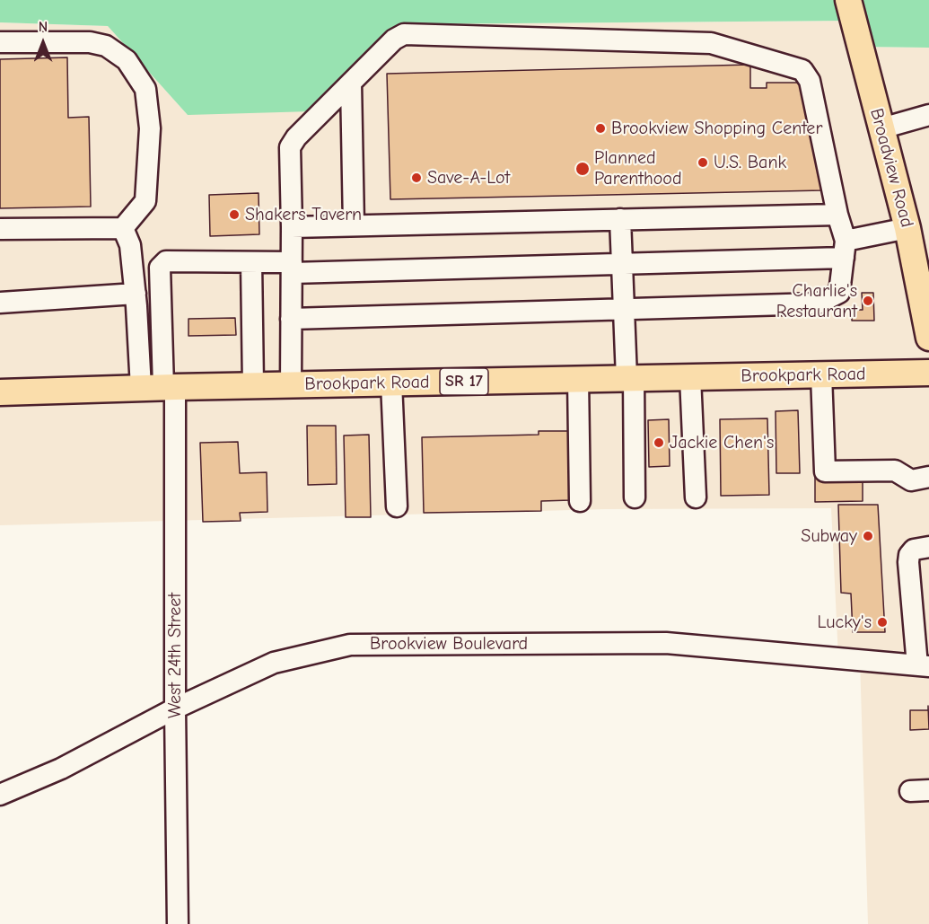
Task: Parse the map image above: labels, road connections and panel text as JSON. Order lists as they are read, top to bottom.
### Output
{
  "streets": {
    "main road": ["Broadview Road", "Brookpark Road", "SR 17"],
    "street": ["Brookview Boulevard", "West 24th Street"]
  },
  "crossings": [
    ["Brookpark Road", "West 24th Street"],
    ["Brookview Boulevard", "West 24th Street"]
  ],
  "places": [
    "Brookview Shopping Center",
    "U.S. Bank",
    "Planned Parenthood",
    "Save-A-Lot",
    "Shakers Tavern",
    "Charlie's Restaurant",
    "Jackie Chen's",
    "Subway",
    "Lucky's"
  ],
  "north": "top"
}
